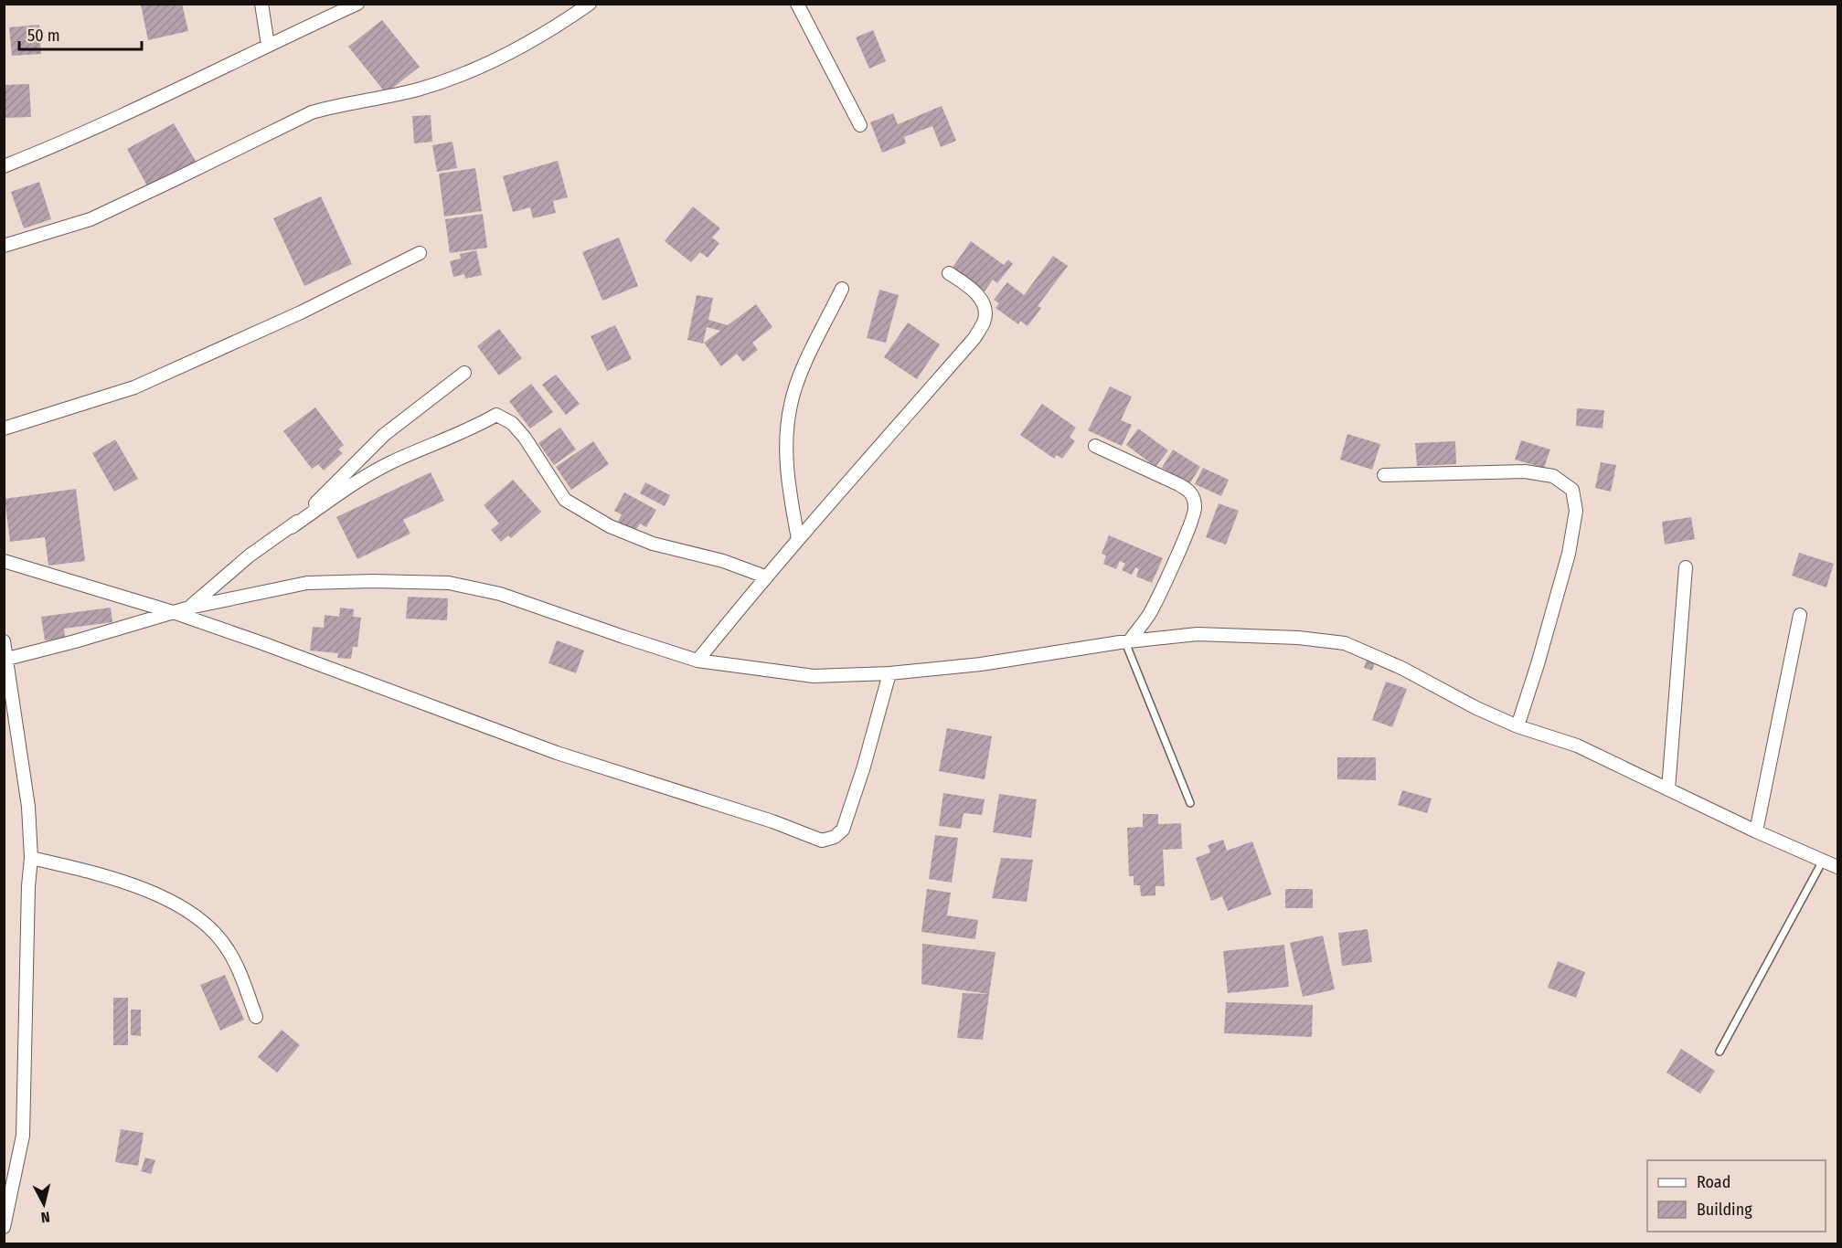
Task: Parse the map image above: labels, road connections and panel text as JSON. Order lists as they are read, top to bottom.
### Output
{
  "legend": ["Road", "Building"],
  "scale_bar": "50 m",
  "north": "bottom"
}
